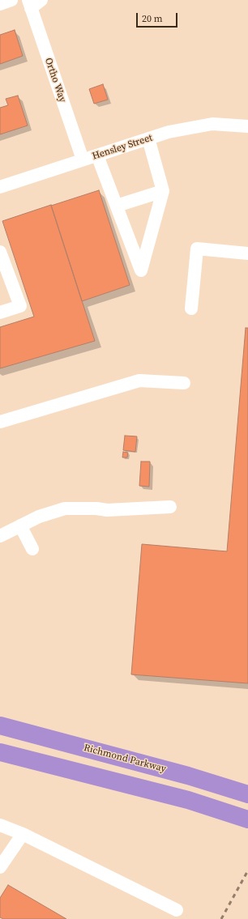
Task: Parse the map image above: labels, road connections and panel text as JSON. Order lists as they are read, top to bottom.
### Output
{
  "streets": {
    "highway": ["Richmond Parkway"],
    "street": ["Ortho Way", "Hensley Street"]
  },
  "crossings": [
    ["Ortho Way", "Hensley Street"]
  ],
  "scale_bar": "20 m"
}
